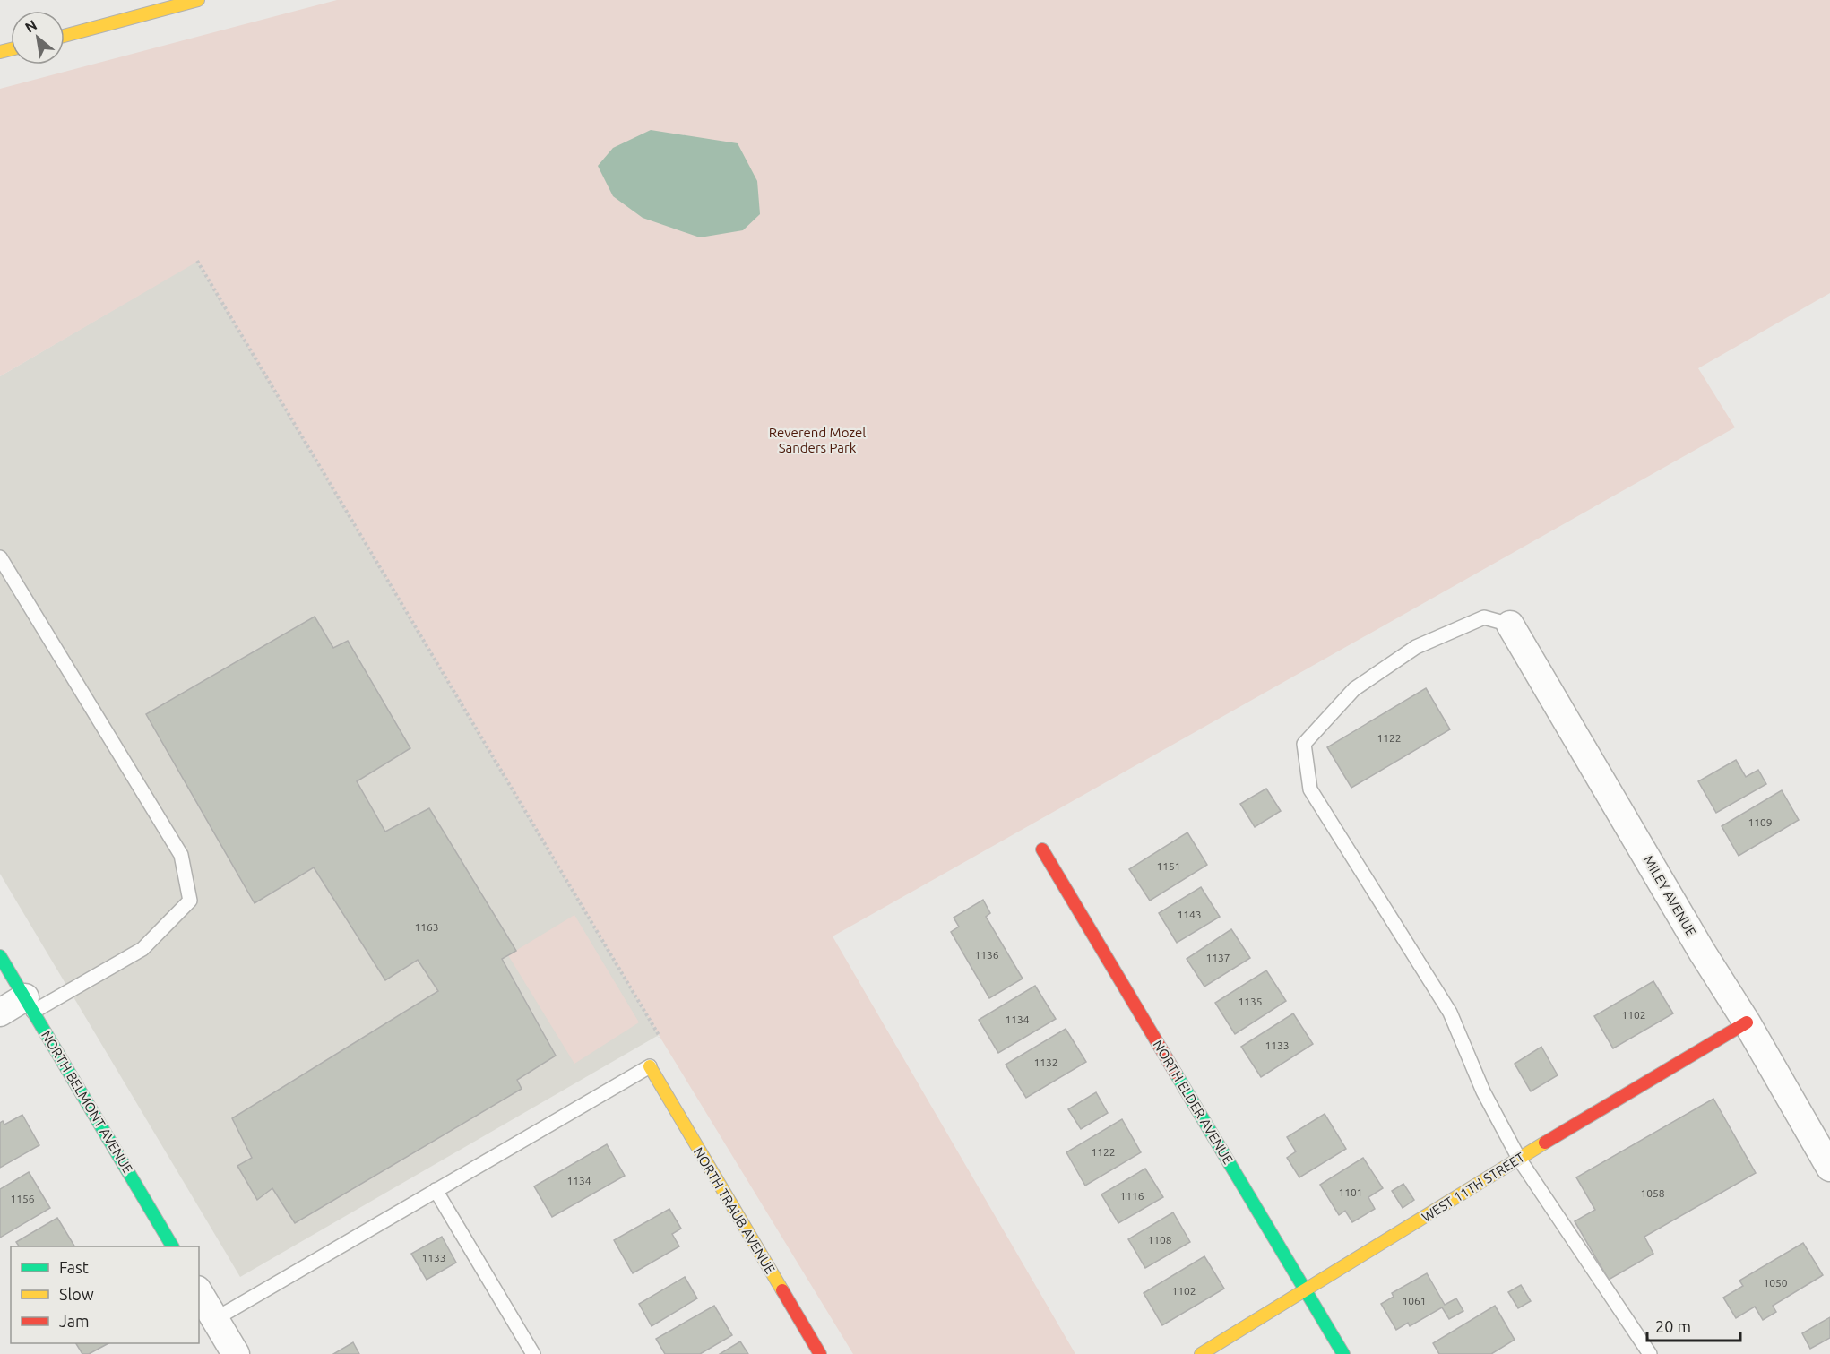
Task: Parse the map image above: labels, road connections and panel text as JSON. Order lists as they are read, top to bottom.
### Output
{
  "streets": {
    "street": [
      "MILEY AVENUE",
      "NORTH BELMONT AVENUE",
      "NORTH ELDER AVENUE",
      "WEST 11TH STREET",
      "NORTH TRAUB AVENUE"
    ]
  },
  "crossings": [
    ["MILEY AVENUE", "WEST 11TH STREET"],
    ["NORTH ELDER AVENUE", "WEST 11TH STREET"]
  ],
  "parks": ["Reverend Mozel Sanders Park"],
  "house_numbers": [
    "1122",
    "1109",
    "1151",
    "1143",
    "1163",
    "1136",
    "1137",
    "1135",
    "1102",
    "1134",
    "1133",
    "1132",
    "1122",
    "1134",
    "1101",
    "1058",
    "1116",
    "1156",
    "1108",
    "1133",
    "1050",
    "1102",
    "1061"
  ],
  "legend": ["Fast", "Slow", "Jam"],
  "scale_bar": "20 m",
  "north": "top left"
}
